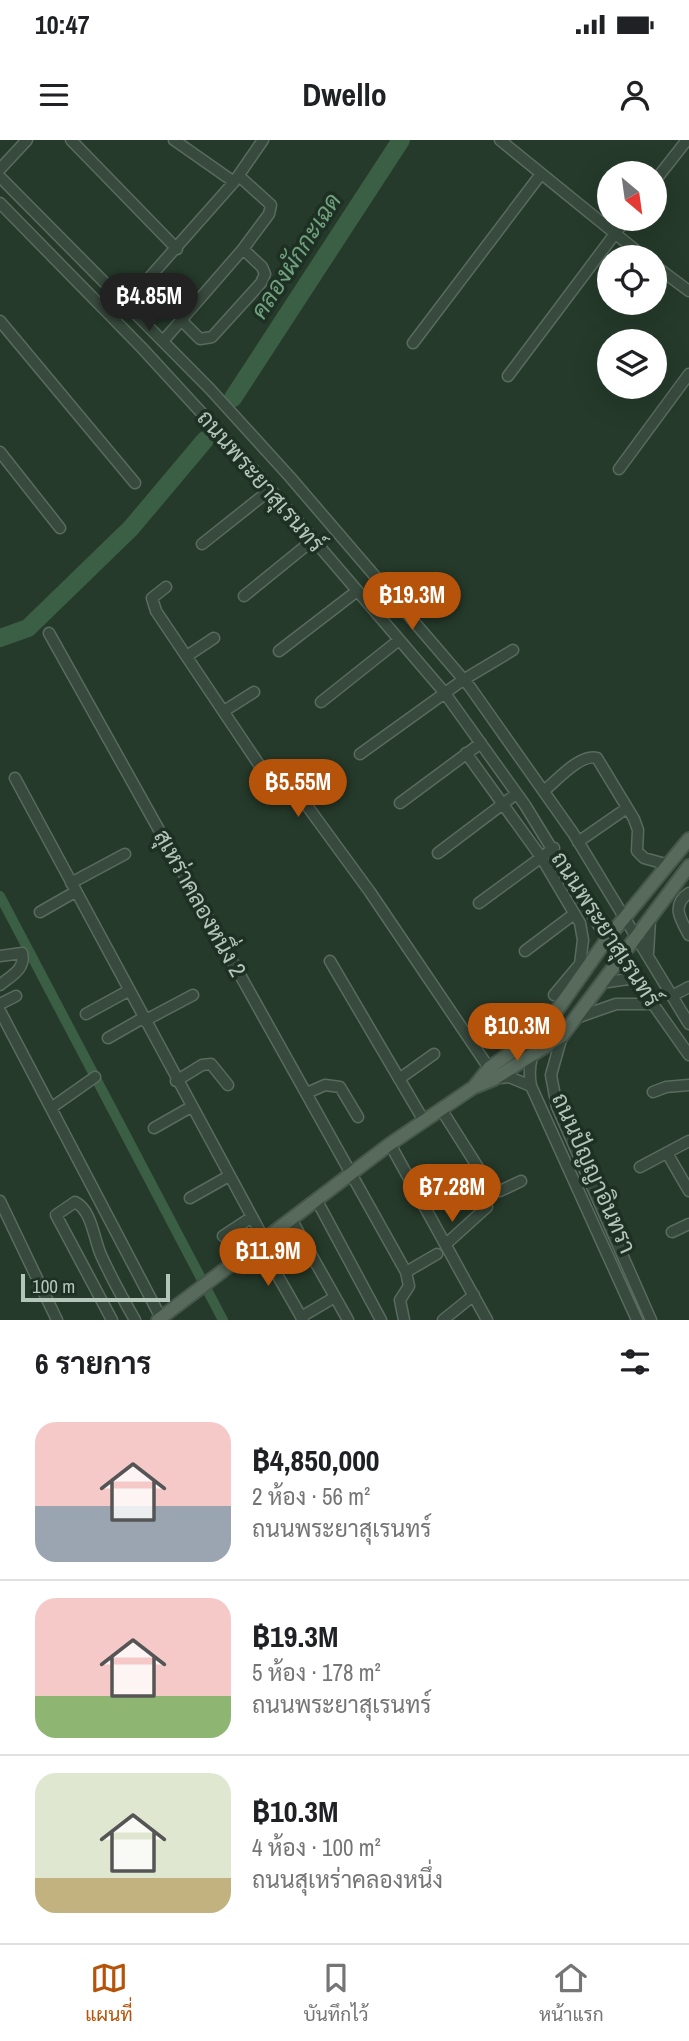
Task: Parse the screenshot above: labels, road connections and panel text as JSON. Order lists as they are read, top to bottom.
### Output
{
  "streets": {
    "main road": ["ถนนปัญญาอินทรา"],
    "street": ["ถนนพระยาสุเรนทร์", "สุเหร่าคลองหนึ่ง 2"]
  },
  "crossings": [
    ["ถนนพระยาสุเรนทร์", "ถนนปัญญาอินทรา"]
  ],
  "water": ["คลองผักกะเฉด"],
  "scale_bar": "100 m",
  "north": "bottom right",
  "page": {
    "status": "10:47",
    "header": "Dwello",
    "price": [
      "฿4.85M",
      "฿19.3M",
      "฿5.55M",
      "฿10.3M",
      "฿7.28M",
      "฿11.9M"
    ],
    "scale": "100 m",
    "heading": "6 รายการ",
    "list": [
      {
        "name": "฿4,850,000",
        "note": "2 ห้อง · 56 m² · ถนนพระยาสุเรนทร์"
      },
      {
        "name": "฿19.3M",
        "note": "5 ห้อง · 178 m² · ถนนพระยาสุเรนทร์"
      },
      {
        "name": "฿10.3M",
        "note": "4 ห้อง · 100 m² · ถนนสุเหร่าคลองหนึ่ง"
      }
    ],
    "tabs": ["แผนที่", "บันทึกไว้", "หน้าแรก"]
  }
}
